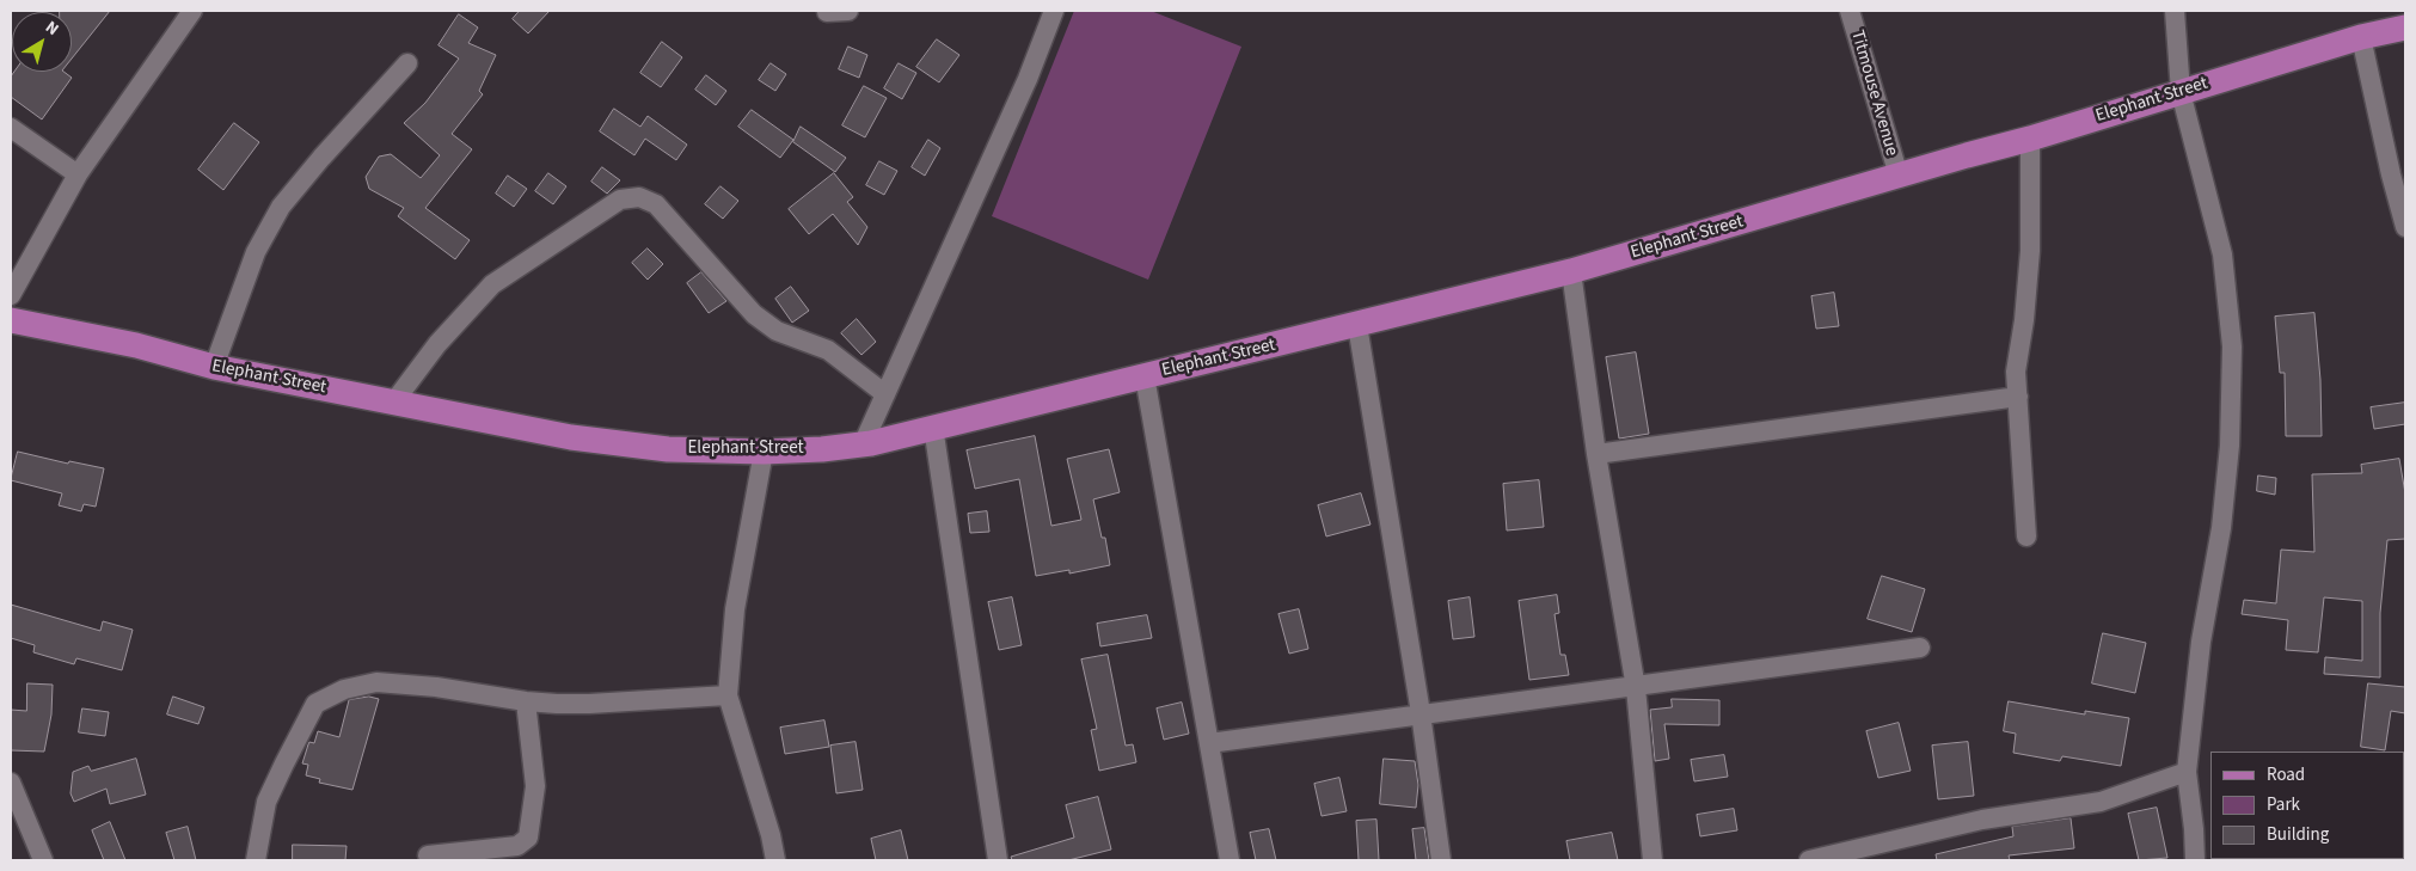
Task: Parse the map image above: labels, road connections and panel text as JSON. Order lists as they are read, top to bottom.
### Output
{
  "streets": {
    "main road": ["Elephant Street"],
    "street": ["Titmouse Avenue"]
  },
  "crossings": [
    ["Titmouse Avenue", "Elephant Street"]
  ],
  "legend": ["Road", "Park", "Building"],
  "north": "top right"
}
